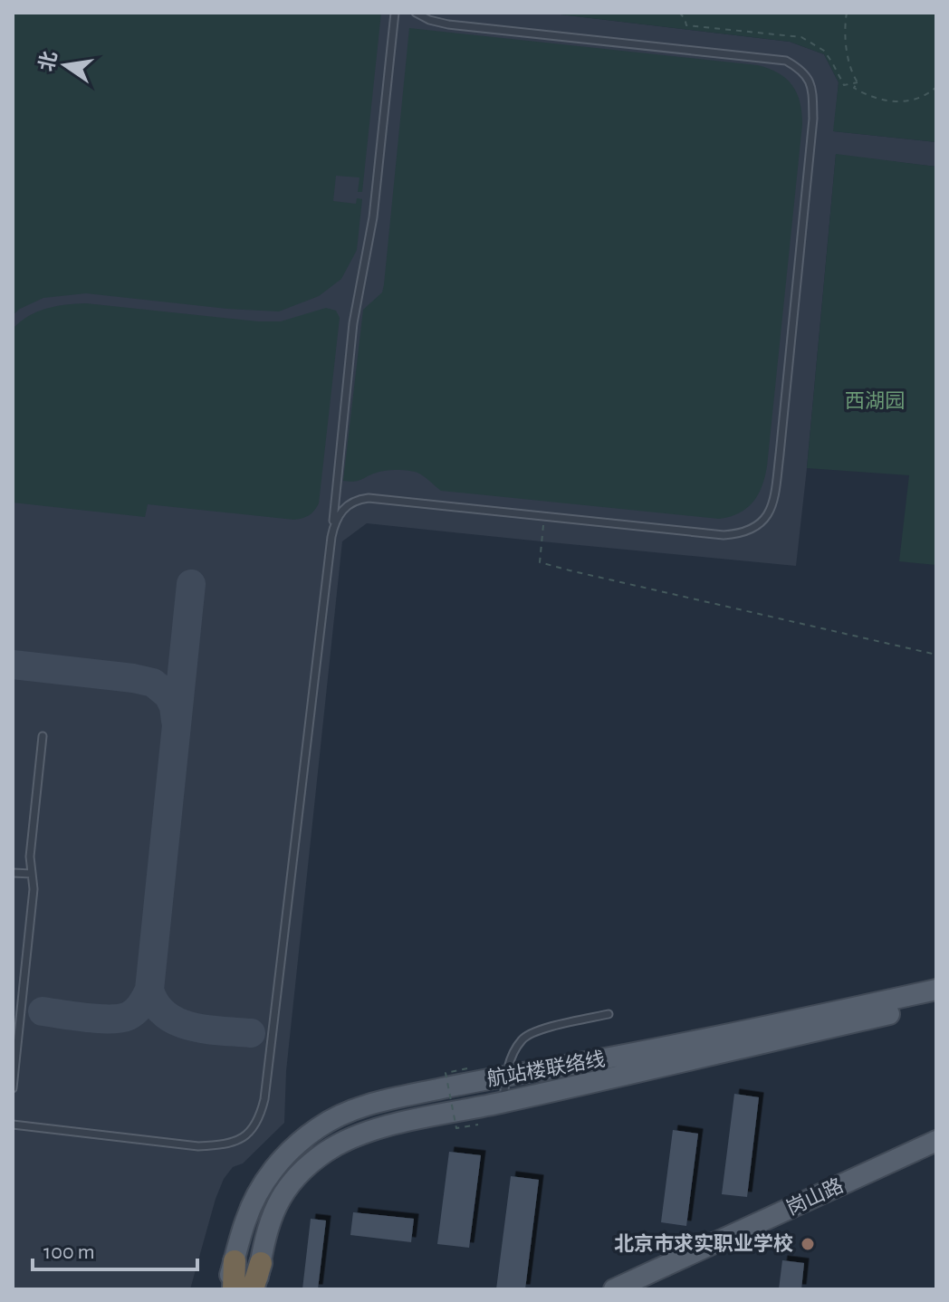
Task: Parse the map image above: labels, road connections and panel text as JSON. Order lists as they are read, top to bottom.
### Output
{
  "streets": {
    "main road": ["航站楼联络线", "岗山路"]
  },
  "parks": ["西湖园"],
  "places": ["北京市求实职业学校"],
  "scale_bar": "100 m",
  "north": "left"
}
